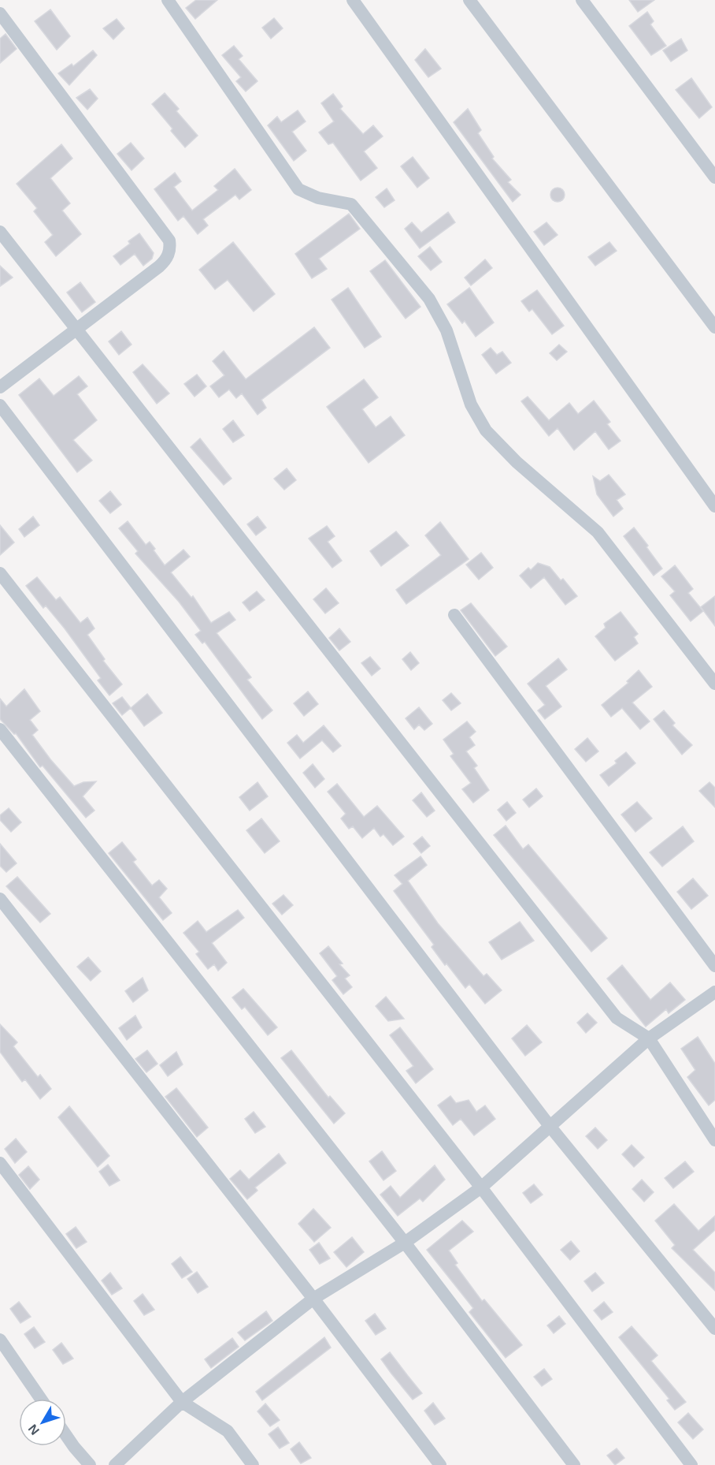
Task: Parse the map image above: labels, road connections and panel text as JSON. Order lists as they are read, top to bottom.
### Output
{
  "north": "bottom left"
}
